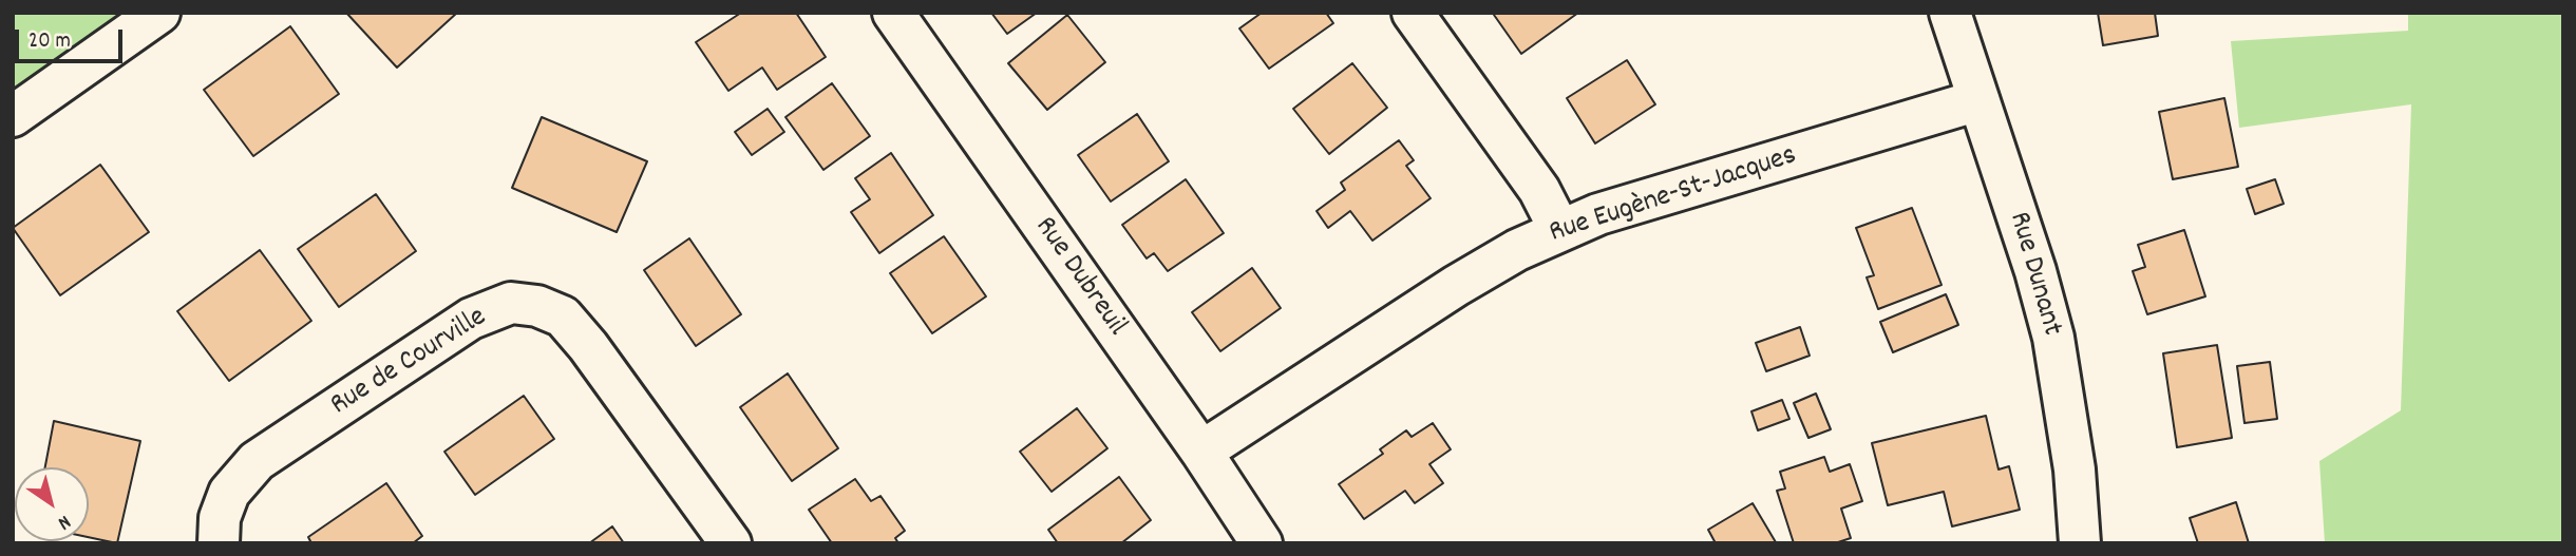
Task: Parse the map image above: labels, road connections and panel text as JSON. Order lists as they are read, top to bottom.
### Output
{
  "streets": {
    "street": [
      "Rue Eugène-St-Jacques",
      "Rue Dunant",
      "Rue Dubreuil",
      "Rue de Courville"
    ]
  },
  "crossings": [
    ["Rue Eugène-St-Jacques", "Rue Dunant"],
    ["Rue Eugène-St-Jacques", "Rue Dubreuil"]
  ],
  "scale_bar": "20 m",
  "north": "bottom right"
}
